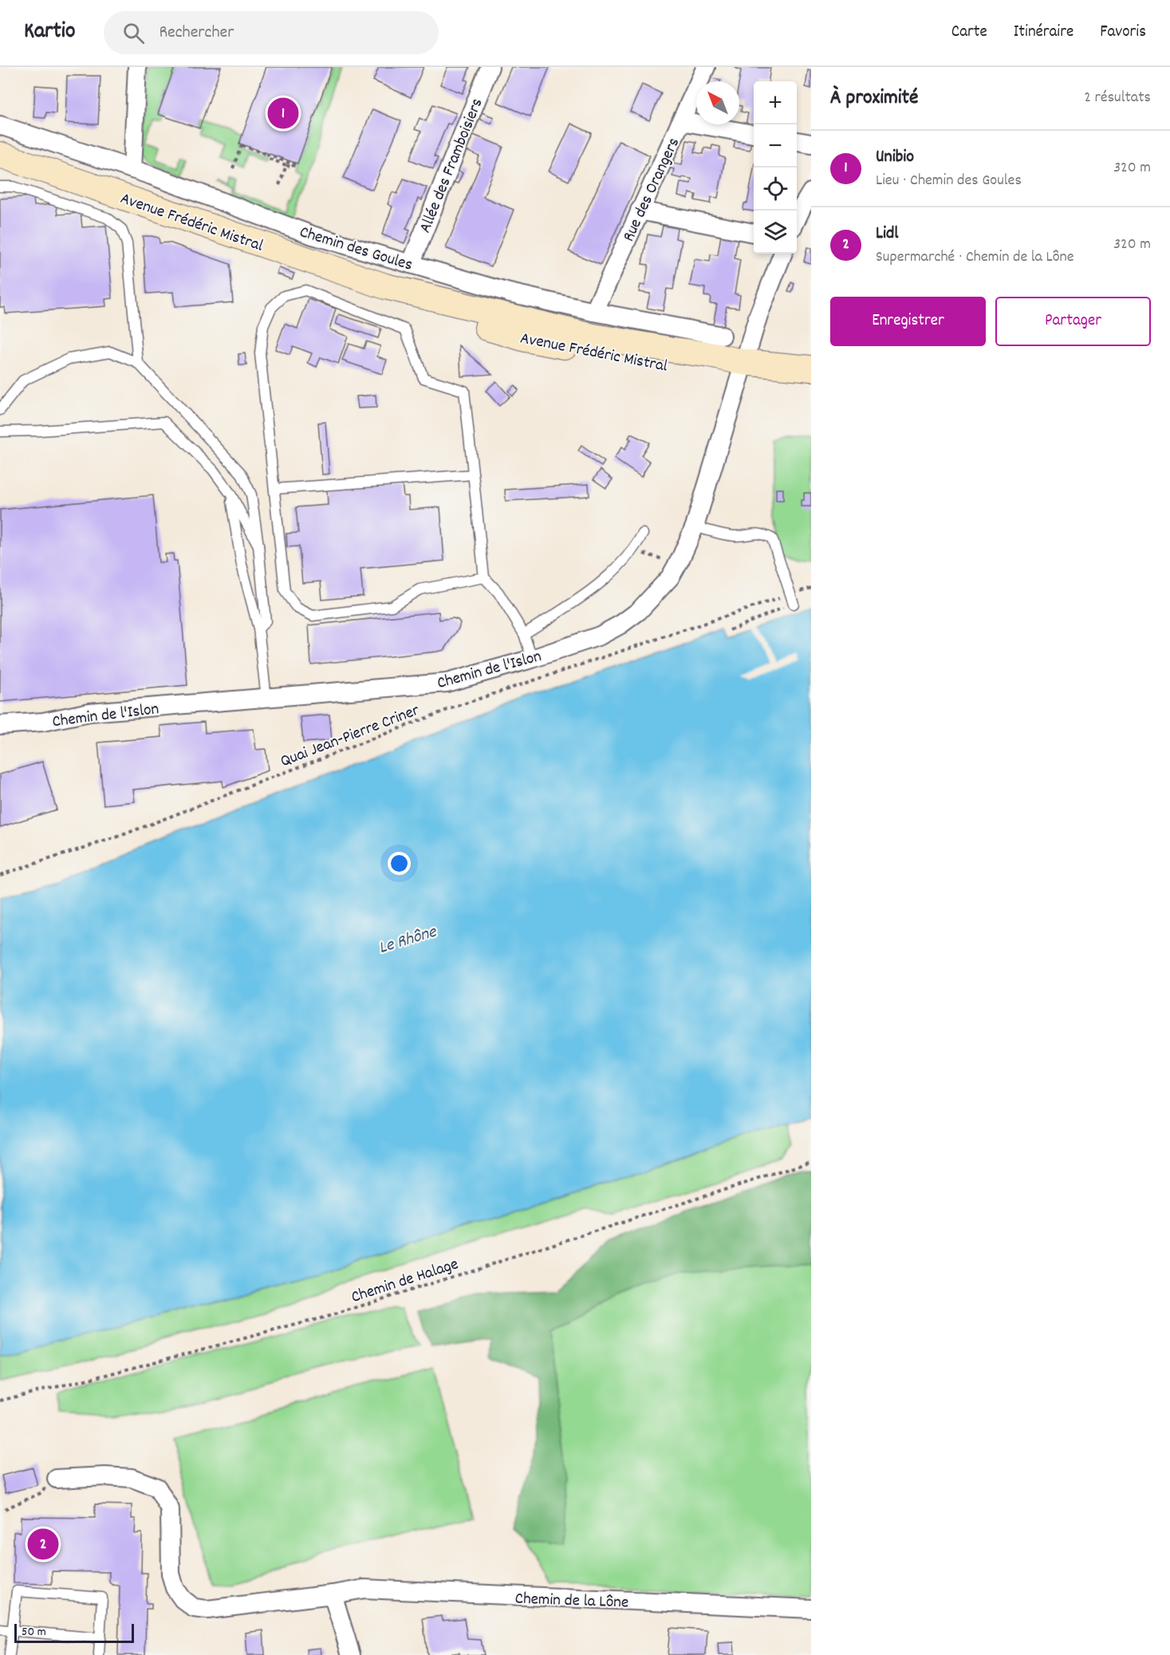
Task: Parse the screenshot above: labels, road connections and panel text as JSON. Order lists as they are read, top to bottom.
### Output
{
  "streets": {
    "main road": ["Avenue Frédéric Mistral"],
    "street": [
      "Allée des Framboisiers",
      "Rue des Orangers",
      "Chemin des Goules",
      "Chemin de l'Islon",
      "Chemin de la Lône"
    ],
    "path": ["Quai Jean-Pierre Criner", "Chemin de Halage"]
  },
  "crossings": [
    ["Allée des Framboisiers", "Chemin des Goules"],
    ["Rue des Orangers", "Chemin des Goules"],
    ["Avenue Frédéric Mistral", "Chemin de l'Islon"]
  ],
  "water": ["Le Rhône"],
  "scale_bar": "50 m",
  "north": "top left",
  "page": {
    "header": "Kartio",
    "search": "Rechercher",
    "nav": ["Carte", "Itinéraire", "Favoris"],
    "heading": ["À proximité", "2 résultats"],
    "map_buttons": ["+", "−"],
    "pins": ["1", "2"],
    "list": [
      {
        "mark": "1",
        "name": "Unibio",
        "note": "Lieu · Chemin des Goules",
        "value": "320 m"
      },
      {
        "mark": "2",
        "name": "Lidl",
        "note": "Supermarché · Chemin de la Lône",
        "value": "320 m"
      }
    ],
    "buttons": ["Enregistrer", "Partager"],
    "scale": "50 m"
  }
}
